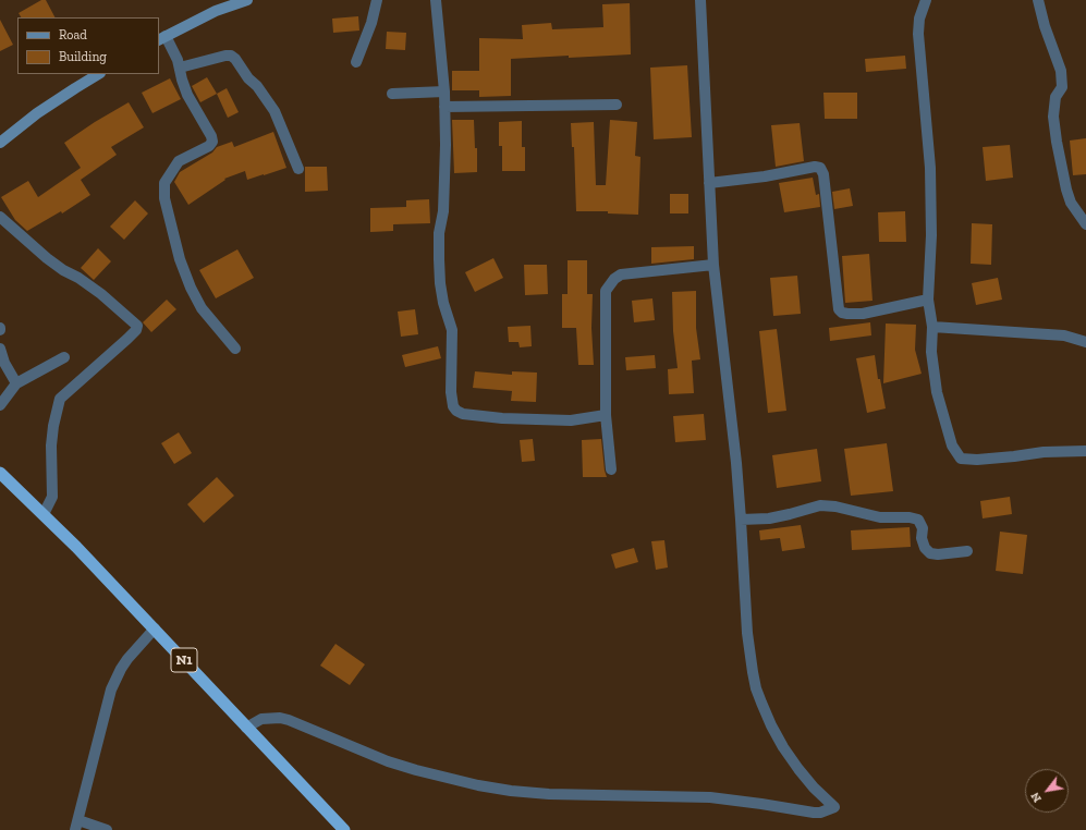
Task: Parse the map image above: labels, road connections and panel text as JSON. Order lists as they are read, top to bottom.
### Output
{
  "streets": {
    "highway": ["N1"]
  },
  "legend": ["Road", "Building"],
  "north": "bottom left"
}
